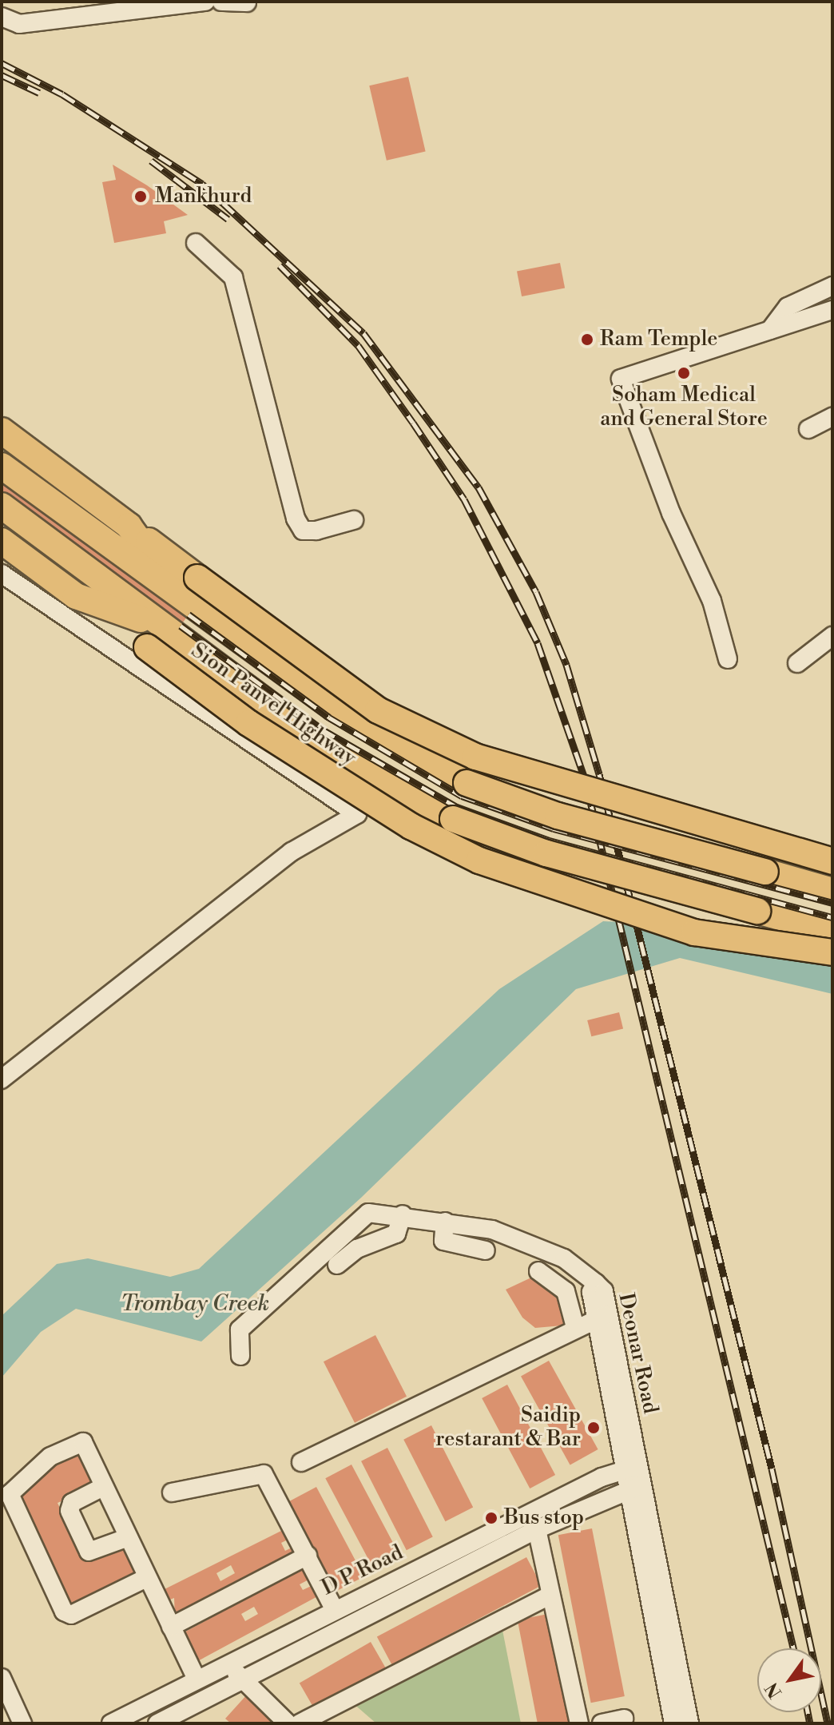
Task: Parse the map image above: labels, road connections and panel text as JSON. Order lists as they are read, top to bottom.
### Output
{
  "streets": {
    "highway": ["Sion Panvel Highway"],
    "street": ["Deonar Road", "D P Road"]
  },
  "crossings": [
    ["Deonar Road", "D P Road"]
  ],
  "water": ["Trombay Creek"],
  "places": [
    "Mankhurd",
    "Ram Temple",
    "Soham Medical and General Store",
    "Saidip restarant & Bar",
    "Bus stop"
  ],
  "north": "bottom left"
}
